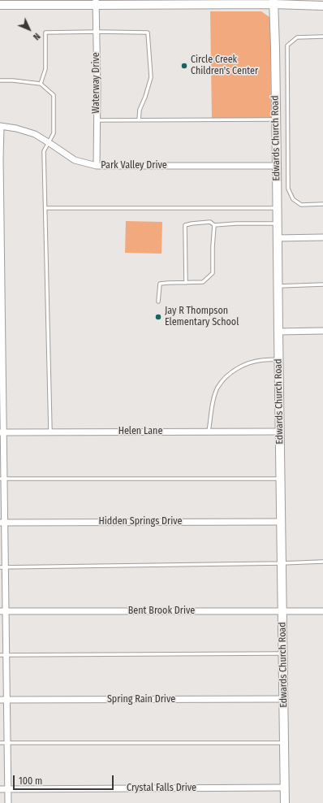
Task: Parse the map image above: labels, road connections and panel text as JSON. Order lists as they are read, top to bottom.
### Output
{
  "streets": {
    "street": [
      "Waterway Drive",
      "Edwards Church Road",
      "Park Valley Drive",
      "Helen Lane",
      "Hidden Springs Drive",
      "Bent Brook Drive",
      "Spring Rain Drive",
      "Crystal Falls Drive"
    ]
  },
  "crossings": [
    ["Waterway Drive", "Park Valley Drive"],
    ["Edwards Church Road", "Park Valley Drive"],
    ["Edwards Church Road", "Helen Lane"],
    ["Edwards Church Road", "Hidden Springs Drive"],
    ["Edwards Church Road", "Bent Brook Drive"],
    ["Edwards Church Road", "Spring Rain Drive"],
    ["Edwards Church Road", "Crystal Falls Drive"]
  ],
  "places": ["Circle Creek Children's Center", "Jay R Thompson Elementary School"],
  "scale_bar": "100 m",
  "north": "bottom right"
}
